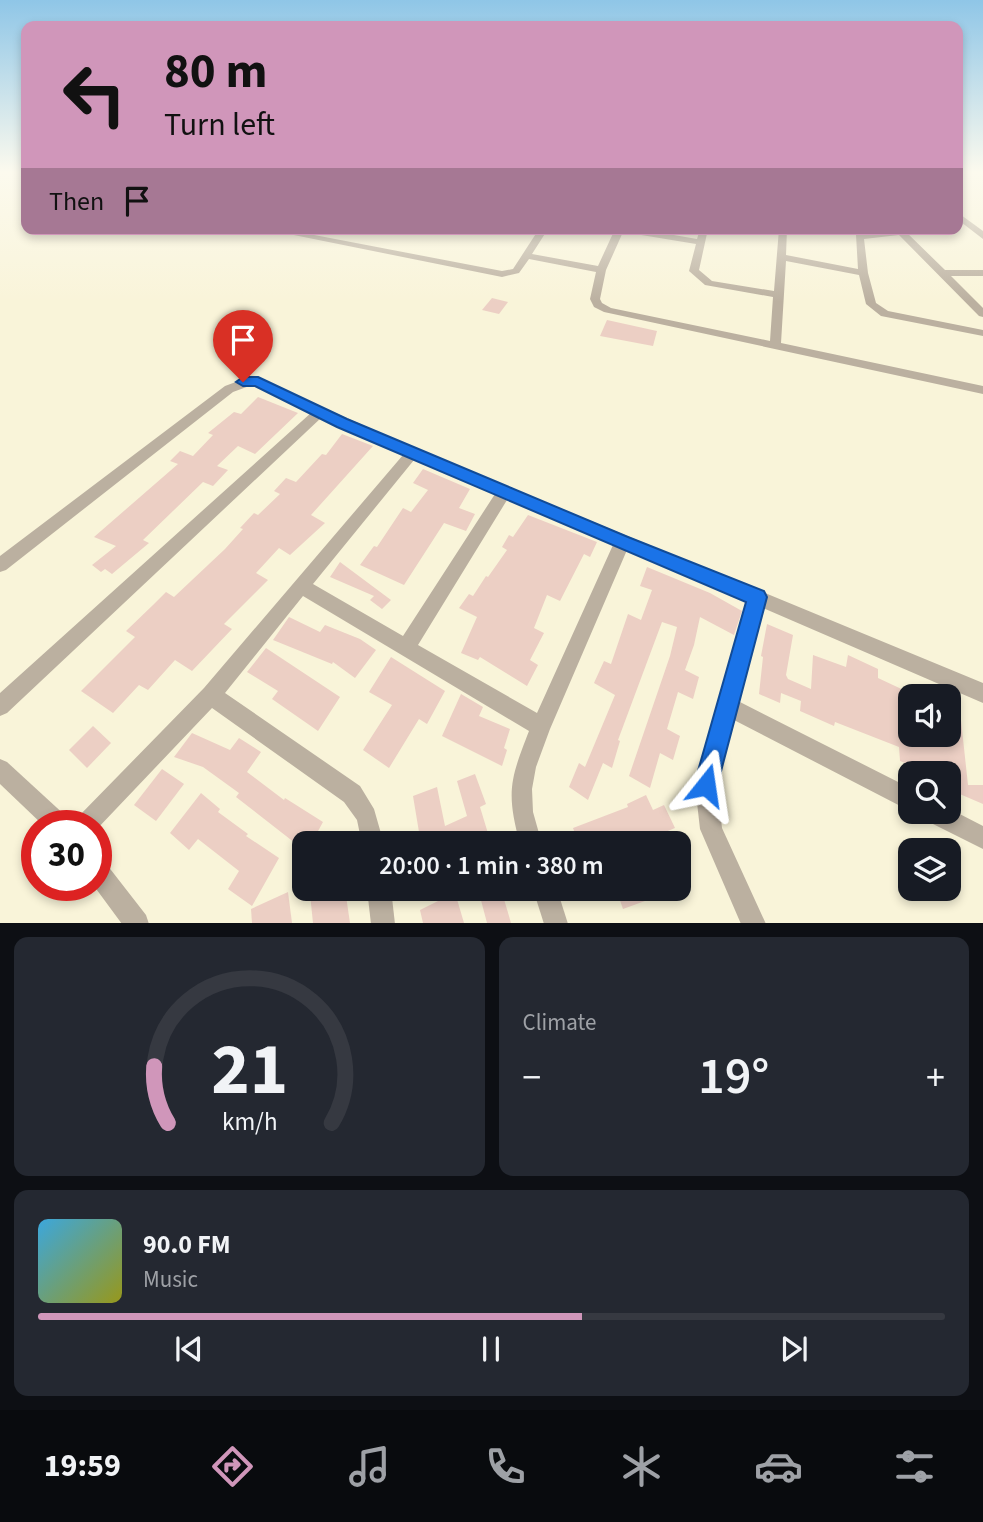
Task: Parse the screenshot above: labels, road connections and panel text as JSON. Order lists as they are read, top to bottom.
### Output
{
  "page": {
    "turn": ["80 m", "Turn left"],
    "then": "Then",
    "limit": "30",
    "trip": "20:00 · 1 min · 380 m",
    "tile": "Climate",
    "heat": ["−", "19°", "+"],
    "song": ["90.0 FM", "Music"],
    "tabs": "19:59",
    "gauge": ["21", "km/h"]
  }
}
